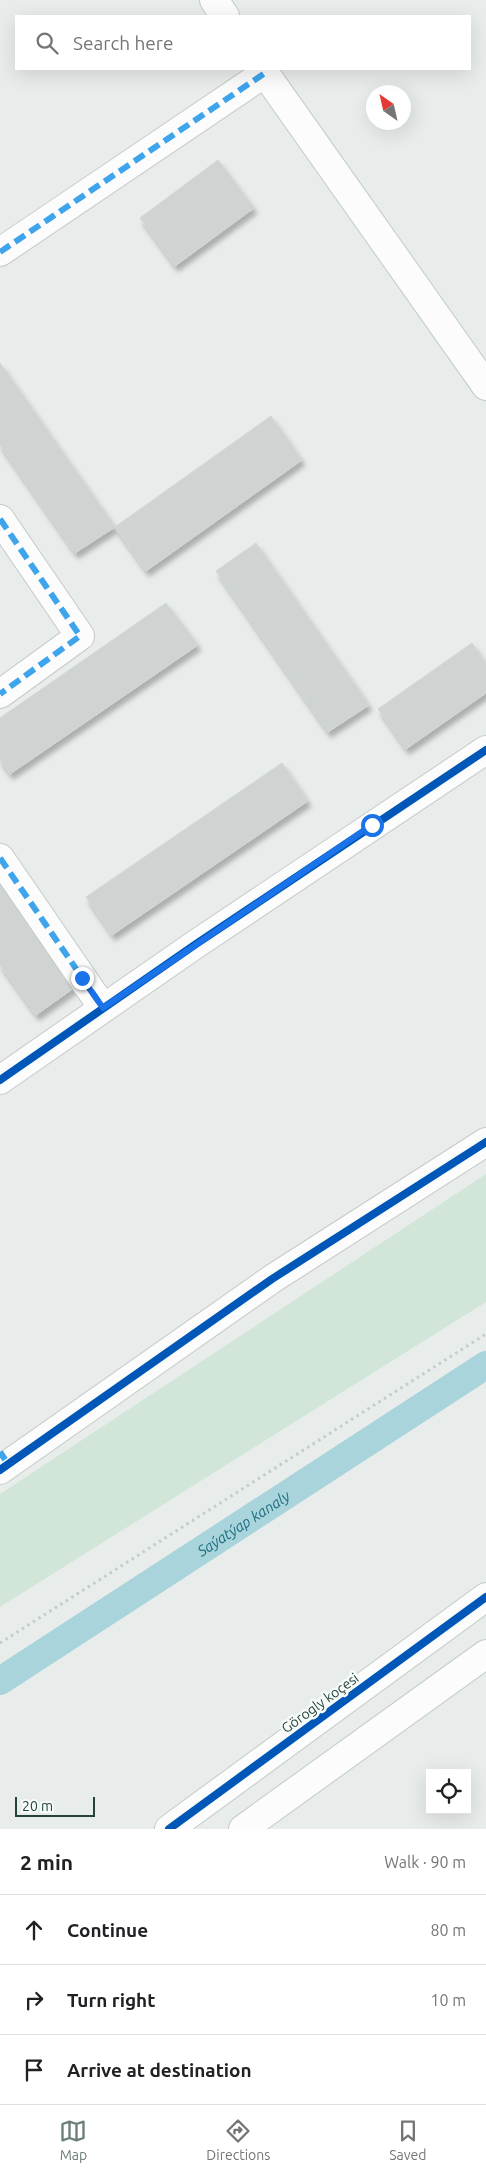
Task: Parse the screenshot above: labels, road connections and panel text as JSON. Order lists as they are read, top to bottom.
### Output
{
  "streets": {
    "street": ["Görogly koçesi"]
  },
  "water": ["Saýatýap kanaly"],
  "scale_bar": "20 m",
  "north": "top left",
  "page": {
    "search": "Search here",
    "scale": "20 m",
    "heading": ["2 min", "Walk · 90 m"],
    "list": [
      ["Continue", "80 m"],
      ["Turn right", "10 m"],
      "Arrive at destination"
    ],
    "nav": ["Map", "Directions", "Saved"]
  }
}
